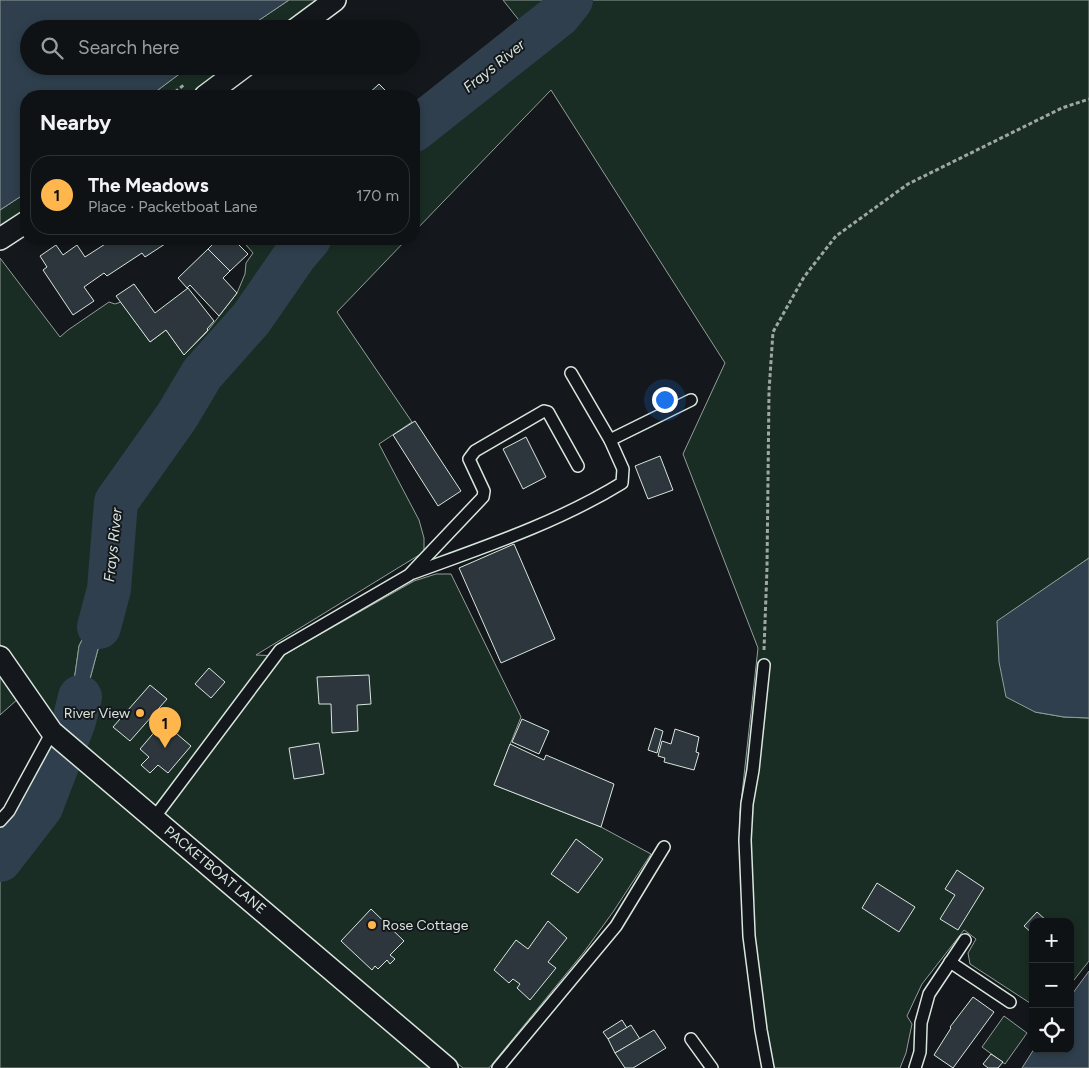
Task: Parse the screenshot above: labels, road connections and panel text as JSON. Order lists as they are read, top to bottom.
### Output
{
  "streets": {
    "street": ["PACKETBOAT LANE"]
  },
  "water": ["Frays River"],
  "places": ["River View", "Rose Cottage"],
  "page": {
    "search": "Search here",
    "heading": "Nearby",
    "list": [
      {
        "mark": "1",
        "name": "The Meadows",
        "note": "Place · Packetboat Lane",
        "value": "170 m"
      }
    ],
    "pins": "1",
    "map_buttons": ["+", "−"]
  }
}
